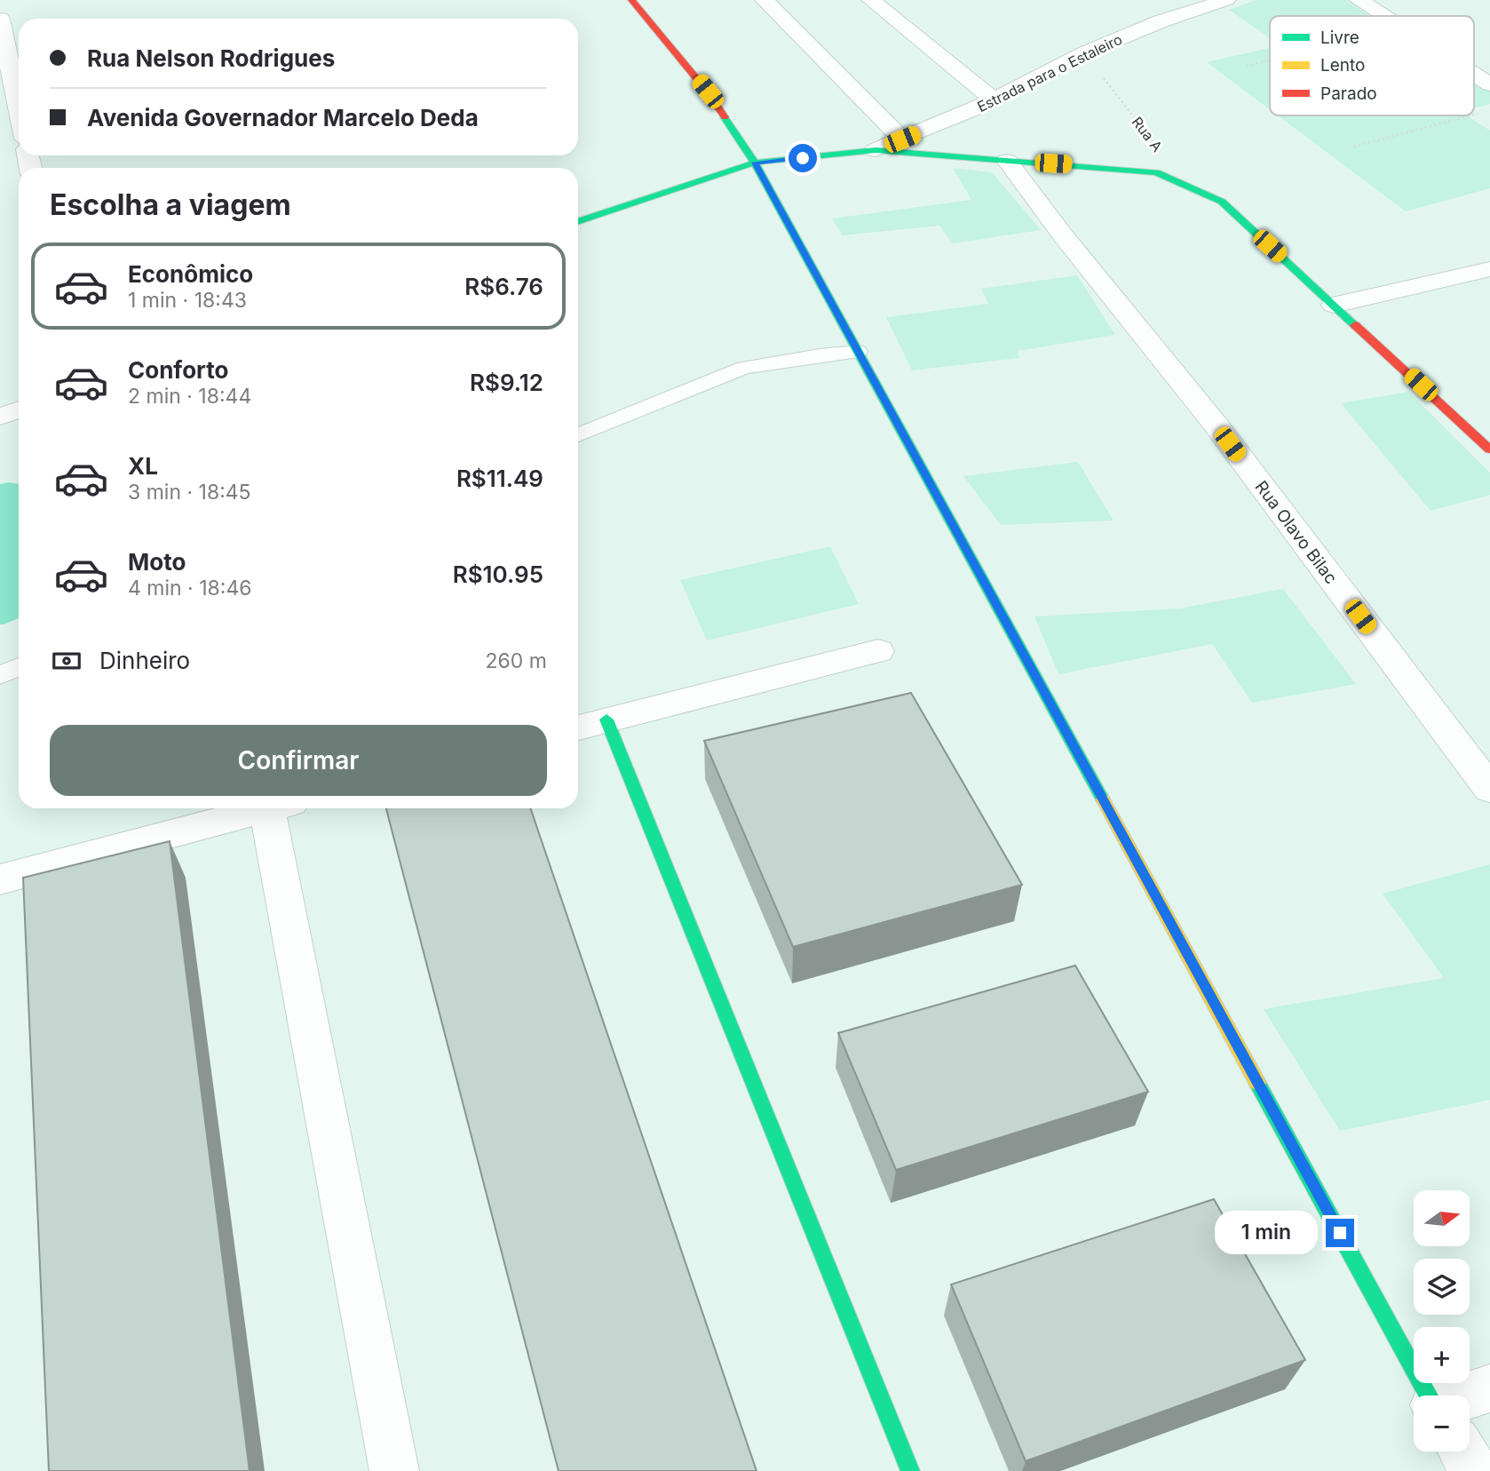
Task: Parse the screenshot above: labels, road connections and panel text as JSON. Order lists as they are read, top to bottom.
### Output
{
  "streets": {
    "street": ["Estrada para o Estaleiro", "Rua Olavo Bilac"],
    "path": ["Rua A"]
  },
  "crossings": [
    ["Estrada para o Estaleiro", "Rua A"]
  ],
  "legend": ["Livre", "Lento", "Parado"],
  "north": "right",
  "page": {
    "banner": ["Rua Nelson Rodrigues", "Avenida Governador Marcelo Deda"],
    "heading": "Escolha a viagem",
    "list": [
      {
        "name": "Econômico",
        "note": "1 min · 18:43",
        "value": "R$6.76"
      },
      {
        "name": "Conforto",
        "note": "2 min · 18:44",
        "value": "R$9.12"
      },
      {
        "name": "XL",
        "note": "3 min · 18:45",
        "value": "R$11.49"
      },
      {
        "name": "Moto",
        "note": "4 min · 18:46",
        "value": "R$10.95"
      }
    ],
    "pay": ["Dinheiro", "260 m"],
    "buttons": "Confirmar",
    "map_buttons": ["+", "−"],
    "bubble": "1 min"
  }
}
